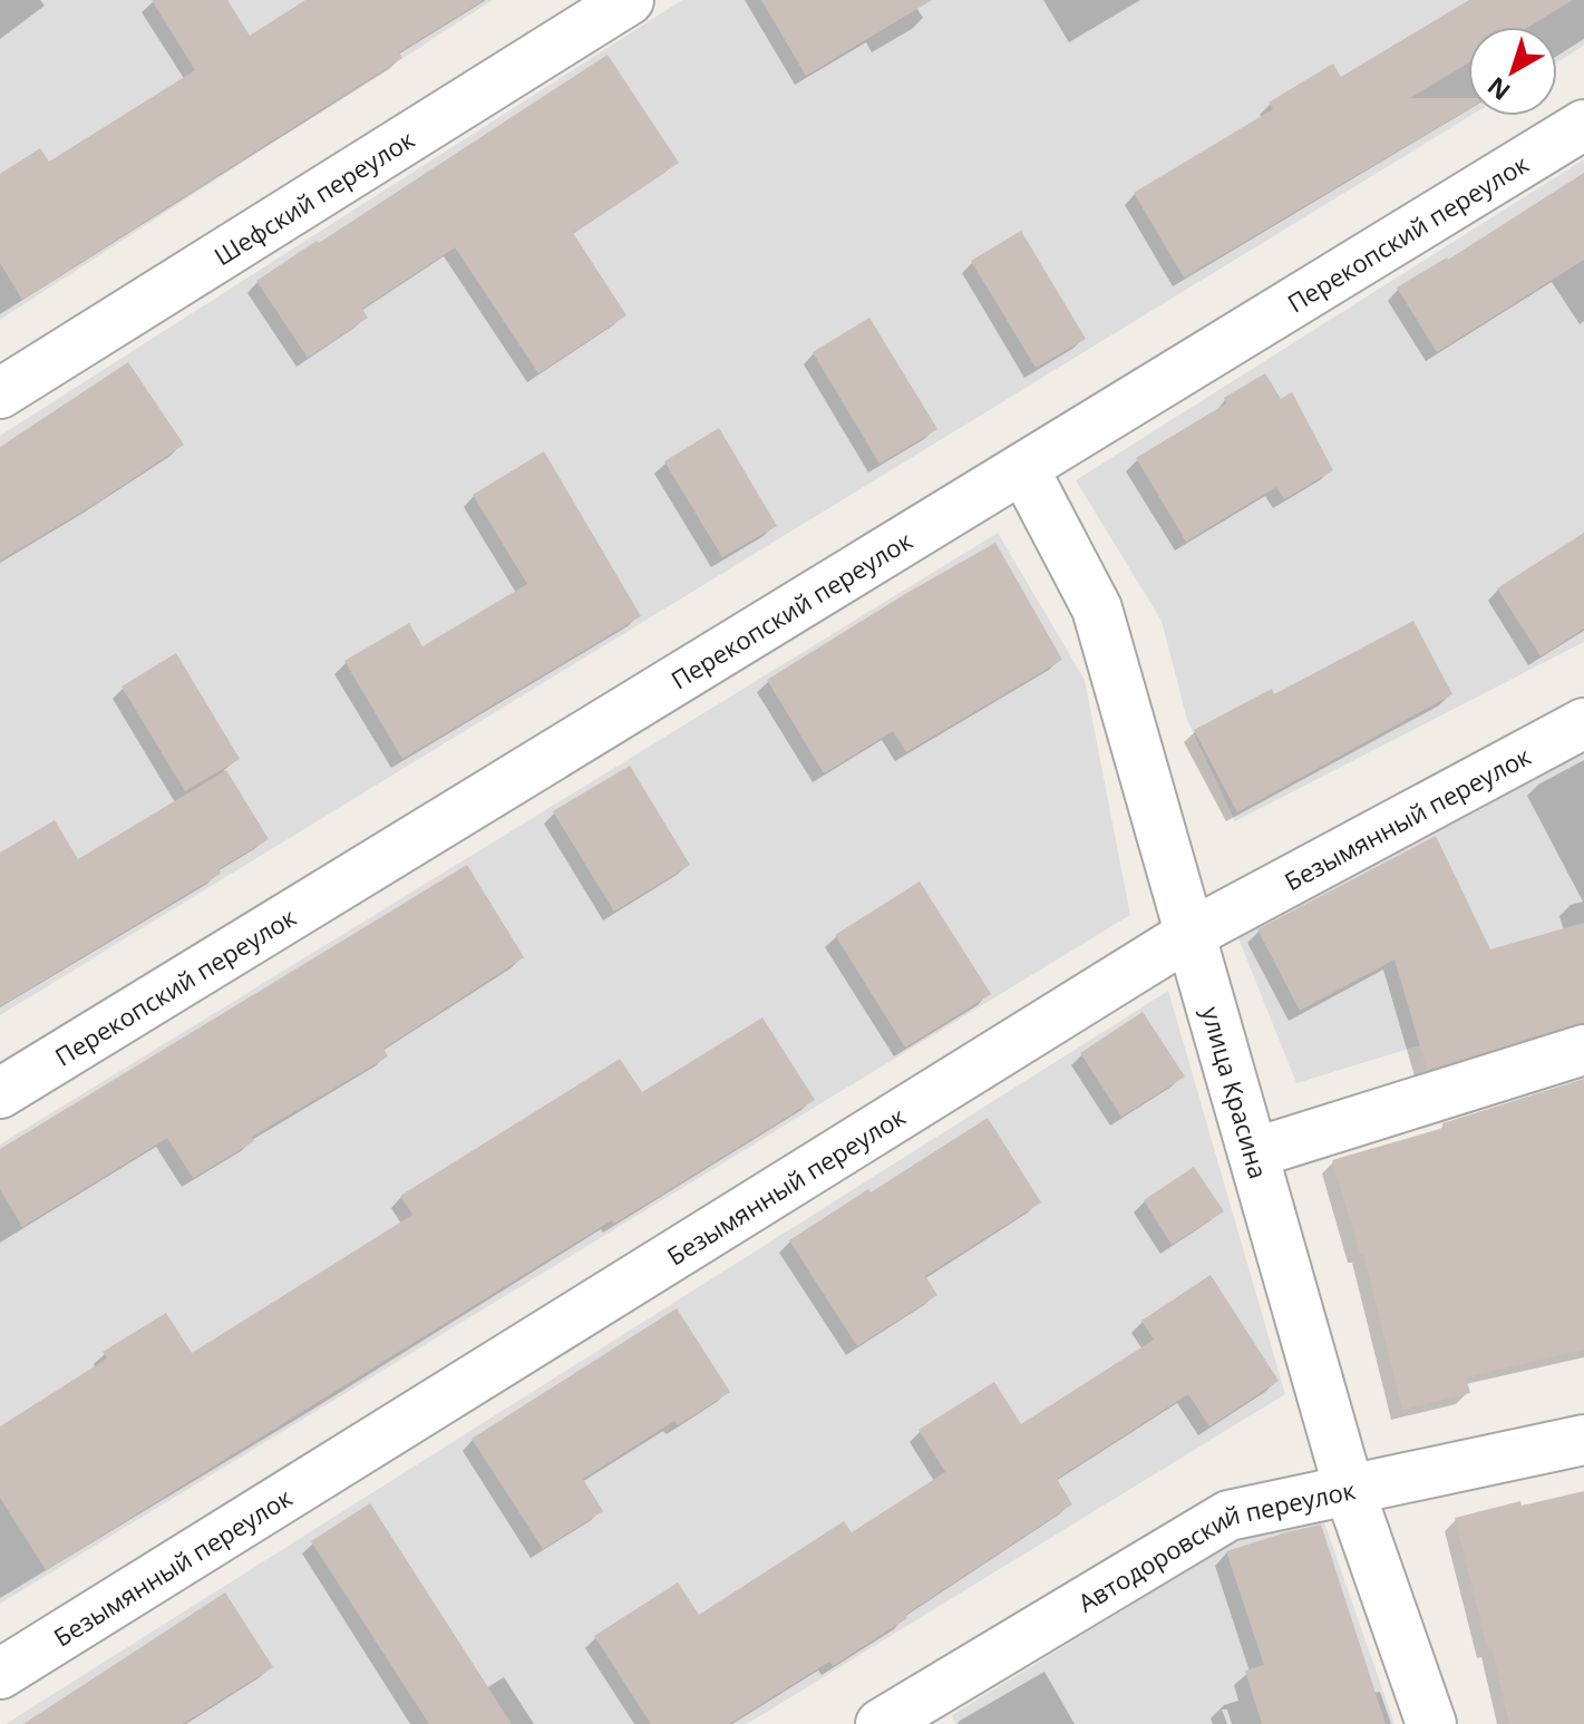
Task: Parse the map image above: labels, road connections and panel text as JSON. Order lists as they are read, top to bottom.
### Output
{
  "streets": {
    "street": [
      "Шефский переулок",
      "Перекопский переулок",
      "Безымянный переулок",
      "улица Красина",
      "Автодоровский переулок"
    ]
  },
  "crossings": [
    ["Перекопский переулок", "улица Красина"],
    ["Безымянный переулок", "улица Красина"],
    ["улица Красина", "Автодоровский переулок"]
  ],
  "north": "bottom left"
}
